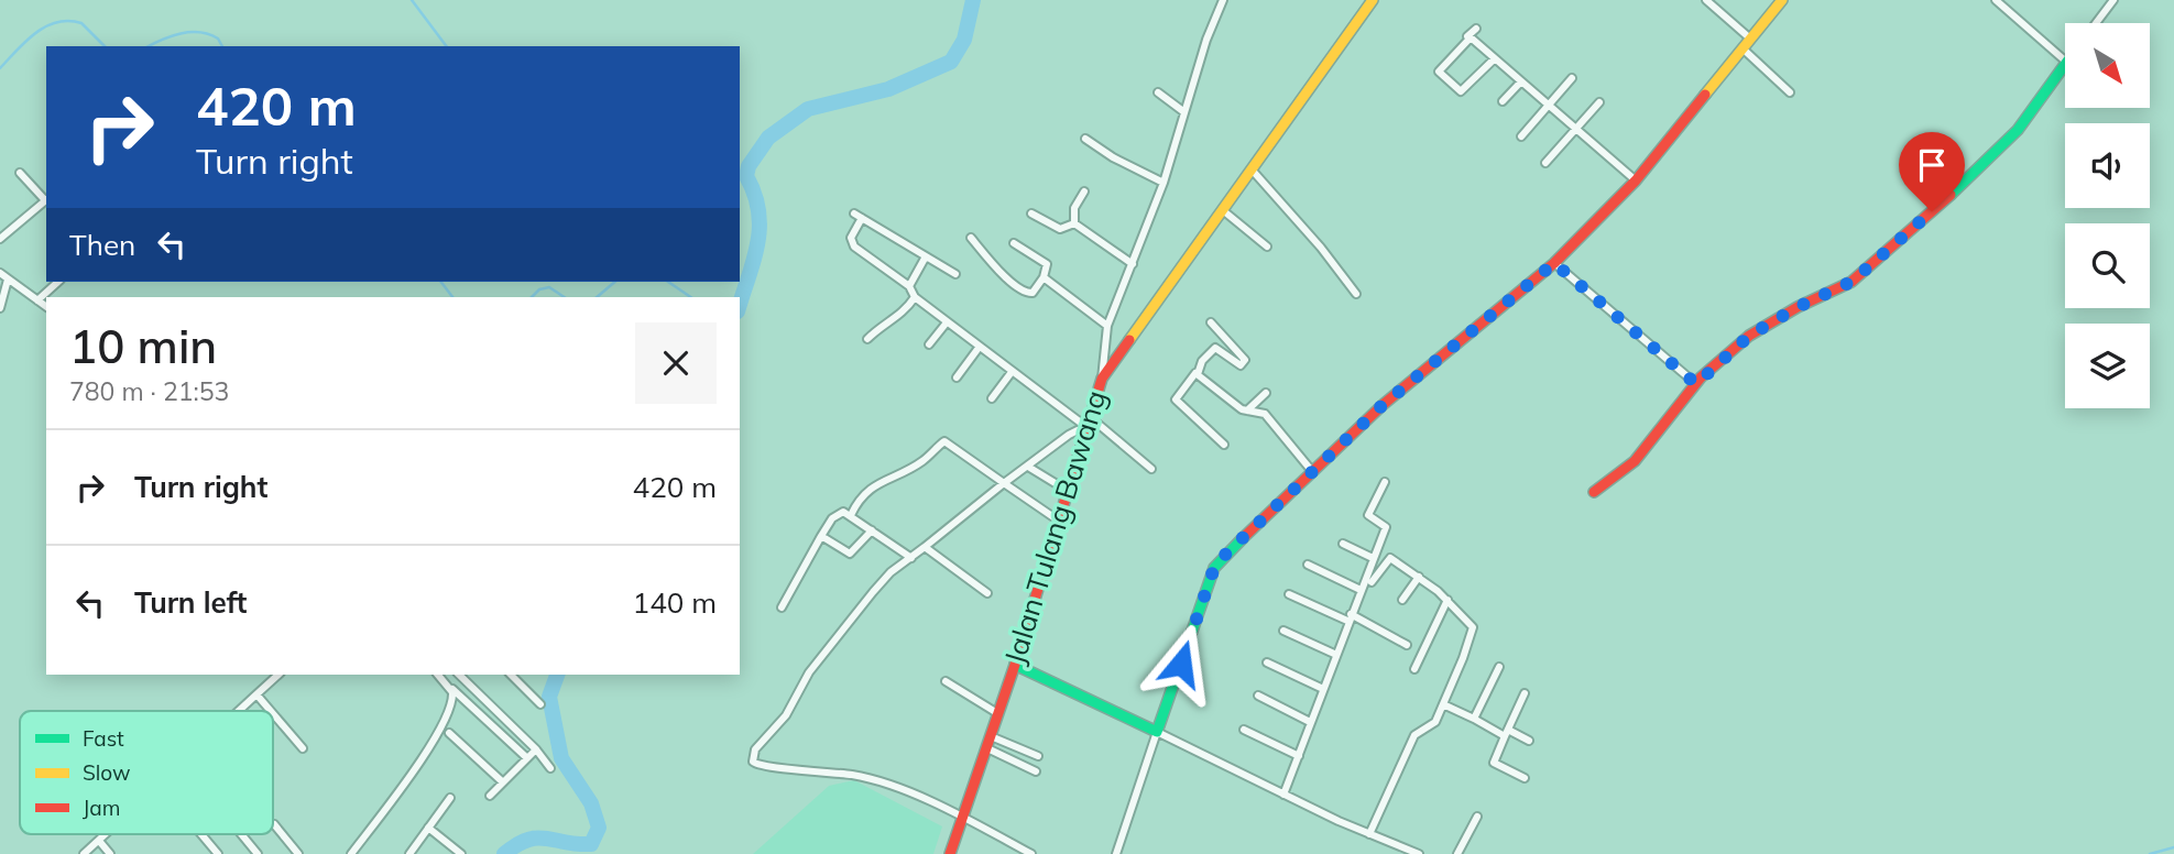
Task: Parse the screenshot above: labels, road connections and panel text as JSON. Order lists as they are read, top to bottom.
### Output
{
  "streets": {
    "street": ["Jalan Tulang Bawang"]
  },
  "legend": ["Fast", "Slow", "Jam"],
  "north": "bottom right",
  "page": {
    "turn": ["420 m", "Turn right"],
    "then": "Then",
    "heading": ["10 min", "780 m · 21:53"],
    "list": [
      {
        "name": "Turn right",
        "value": "420 m"
      },
      {
        "name": "Turn left",
        "value": "140 m"
      }
    ]
  }
}
